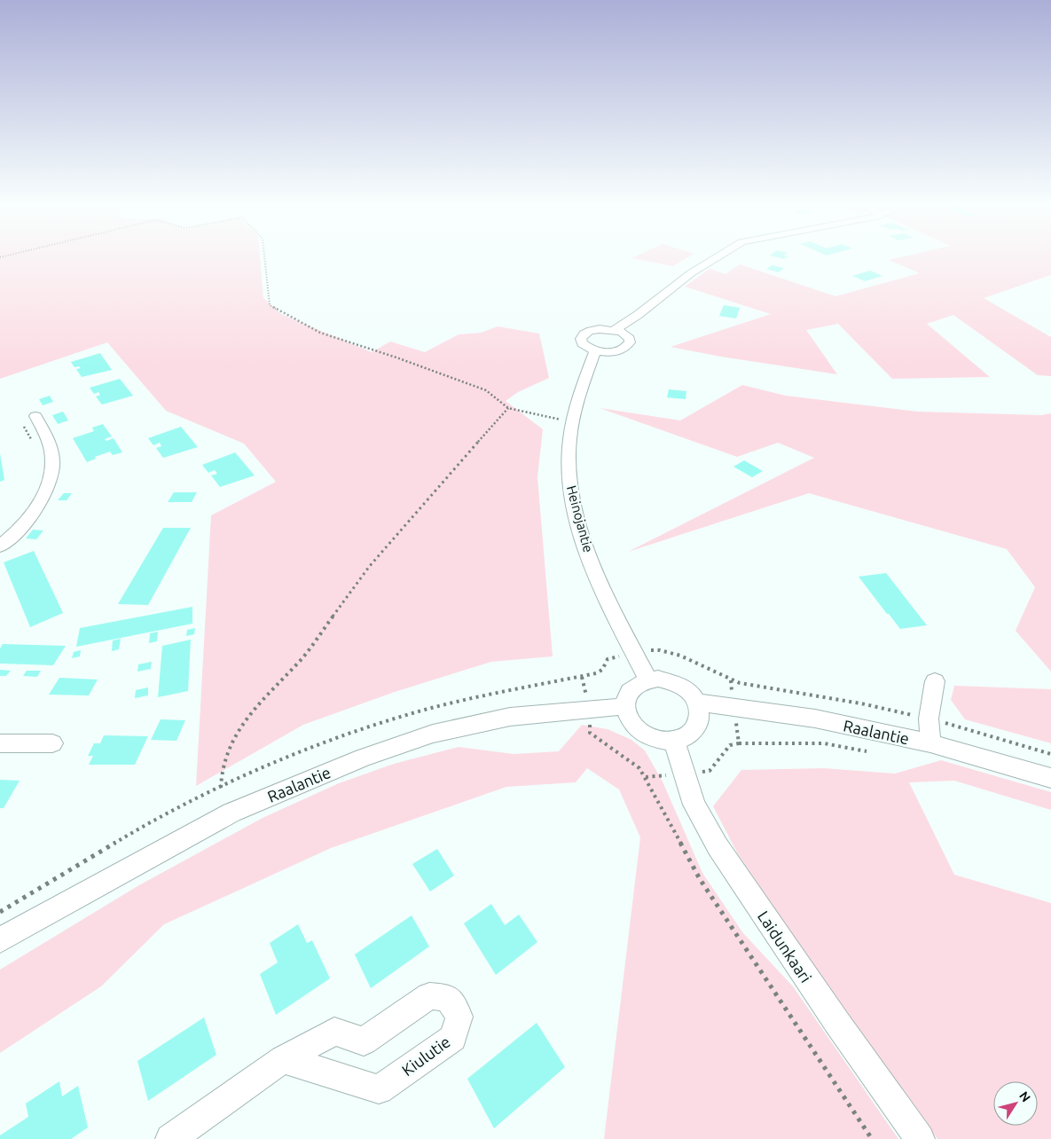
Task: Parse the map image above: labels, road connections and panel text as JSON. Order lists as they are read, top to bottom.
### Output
{
  "streets": {
    "street": [
      "Heinojantie",
      "Raalantie",
      "Laidunkaari",
      "Kiulutie"
    ]
  },
  "crossings": [
    ["Heinojantie", "Raalantie"],
    ["Heinojantie", "Laidunkaari"],
    ["Raalantie", "Laidunkaari"]
  ],
  "north": "top right"
}
